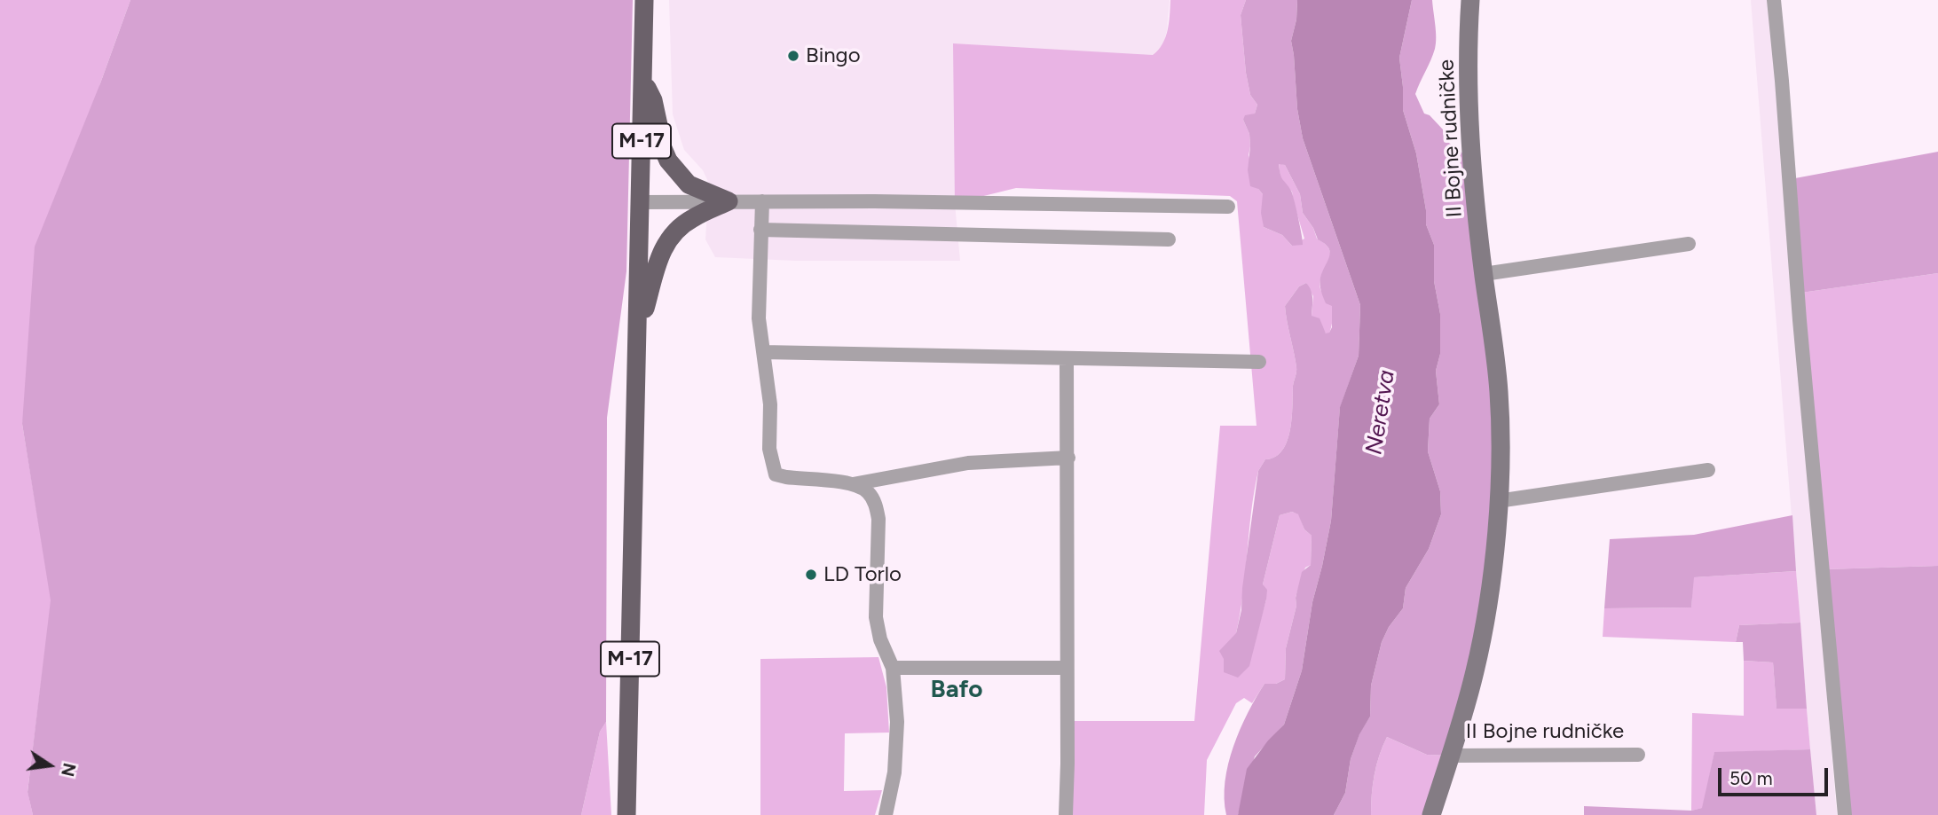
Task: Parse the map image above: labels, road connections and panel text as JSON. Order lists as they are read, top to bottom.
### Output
{
  "streets": {
    "main road": ["M-17"],
    "street": ["II Bojne rudničke"]
  },
  "districts": ["Bafo"],
  "water": ["Neretva"],
  "places": ["Bingo", "LD Torlo"],
  "scale_bar": "50 m",
  "north": "right"
}
